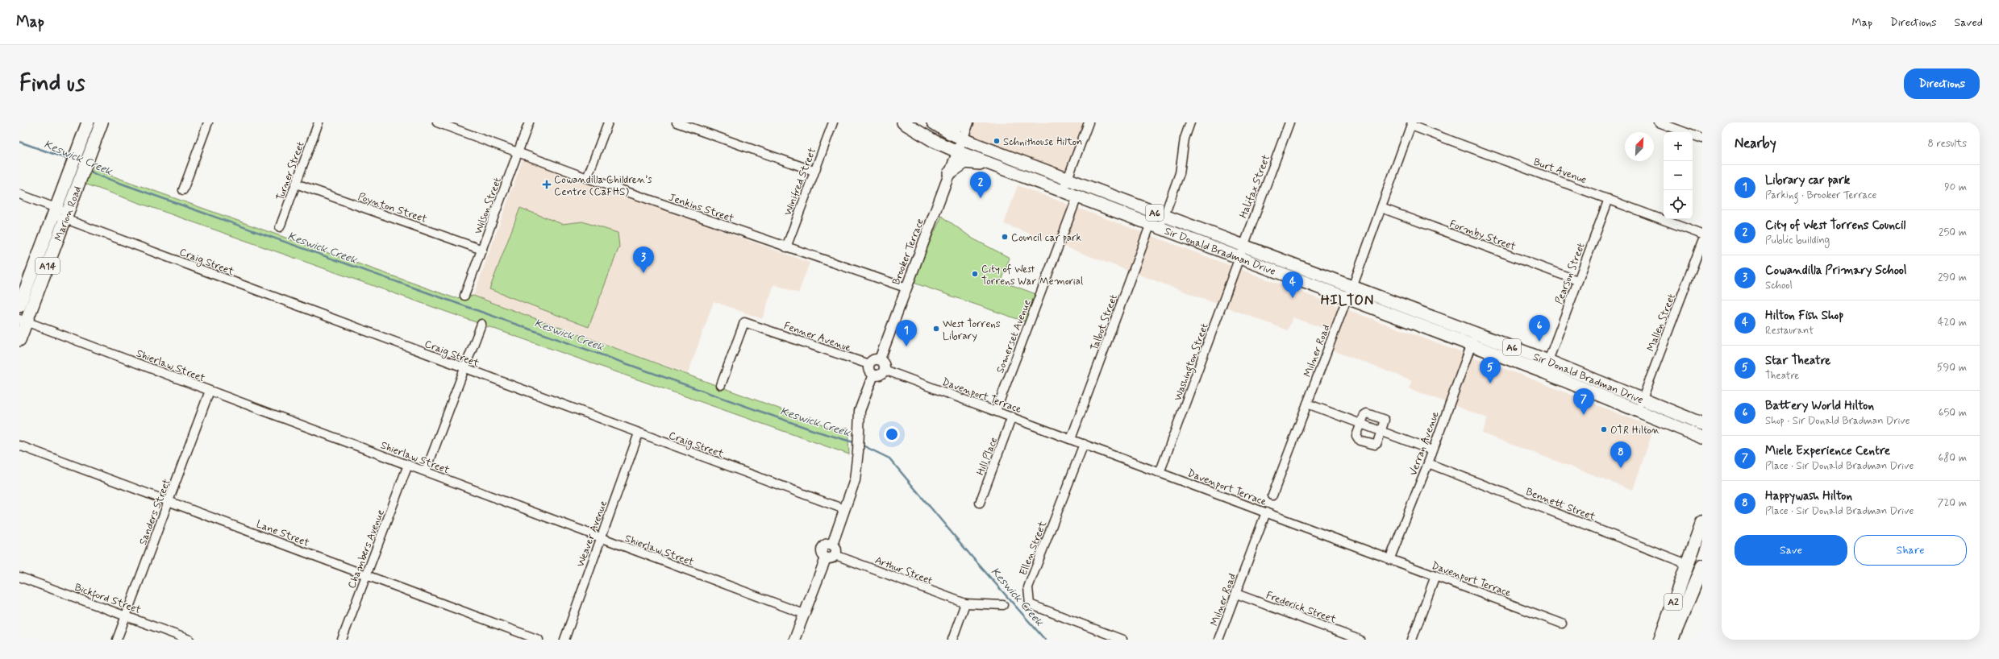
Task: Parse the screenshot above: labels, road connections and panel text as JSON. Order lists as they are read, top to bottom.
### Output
{
  "streets": {
    "highway": ["A2"],
    "main road": [
      "A6",
      "Marion Road",
      "Sir Donald Bradman Drive",
      "A14"
    ],
    "street": [
      "Burt Avenue",
      "Turner Street",
      "Winifred Street",
      "Halifax Street",
      "Wilson Street",
      "Poynton Street",
      "Jenkins Street",
      "Formby Street",
      "Brooker Terrace",
      "Craig Street",
      "Pearson Street",
      "Talbot Street",
      "Mallen Street",
      "Fenner Avenue",
      "Somerset Avenue",
      "Milner Road",
      "Washington Street",
      "Shierlaw Street",
      "Davenport Terrace",
      "Verran Avenue",
      "Hill Place",
      "Bennett Street",
      "Sanders Street",
      "Lane Street",
      "Weaver Avenue",
      "Ellen Street",
      "Chambers Avenue",
      "Arthur Street",
      "Bickford Street",
      "Frederick Street"
    ]
  },
  "crossings": [
    ["Burt Avenue", "Pearson Street"],
    ["Burt Avenue", "Milner Road"],
    ["Turner Street", "Poynton Street"],
    ["Winifred Street", "Jenkins Street"],
    ["Halifax Street", "Sir Donald Bradman Drive"],
    ["Halifax Street", "Washington Street"],
    ["Wilson Street", "Poynton Street"],
    ["Wilson Street", "Jenkins Street"],
    ["Jenkins Street", "Brooker Terrace"],
    ["Marion Road", "Craig Street"],
    ["Marion Road", "Shierlaw Street"],
    ["Formby Street", "Pearson Street"],
    ["Formby Street", "Milner Road"],
    ["Sir Donald Bradman Drive", "Brooker Terrace"],
    ["Sir Donald Bradman Drive", "Pearson Street"],
    ["Sir Donald Bradman Drive", "Talbot Street"],
    ["Sir Donald Bradman Drive", "Mallen Street"],
    ["Sir Donald Bradman Drive", "Somerset Avenue"],
    ["Sir Donald Bradman Drive", "Milner Road"],
    ["Sir Donald Bradman Drive", "Washington Street"],
    ["Sir Donald Bradman Drive", "Verran Avenue"],
    ["Brooker Terrace", "Fenner Avenue"],
    ["Brooker Terrace", "Davenport Terrace"],
    ["Craig Street", "Weaver Avenue"],
    ["Talbot Street", "Davenport Terrace"],
    ["Fenner Avenue", "Davenport Terrace"],
    ["Somerset Avenue", "Davenport Terrace"],
    ["Milner Road", "Davenport Terrace"],
    ["Milner Road", "Frederick Street"],
    ["Washington Street", "Davenport Terrace"],
    ["Shierlaw Street", "Sanders Street"],
    ["Shierlaw Street", "Weaver Avenue"],
    ["Shierlaw Street", "Chambers Avenue"],
    ["Davenport Terrace", "Verran Avenue"],
    ["Davenport Terrace", "Hill Place"],
    ["Davenport Terrace", "Ellen Street"],
    ["Verran Avenue", "Bennett Street"],
    ["Bennett Street", "A2"],
    ["Sanders Street", "Lane Street"],
    ["Sanders Street", "Bickford Street"],
    ["Lane Street", "Chambers Avenue"]
  ],
  "districts": ["HILTON"],
  "water": ["Keswick Creek"],
  "places": {
    "other": [
      "Schnithouse Hilton",
      "Council car park",
      "City of West Torrens War Memorial",
      "West Torrens Library",
      "OTR Hilton"
    ],
    "health": ["Cowandilla Children’s Centre (CaFHS)"]
  },
  "north": "top right",
  "page": {
    "header": "Map",
    "nav": ["Map", "Directions", "Saved"],
    "buttons": [
      "Directions",
      ["Save", "Share"]
    ],
    "title": "Find us",
    "heading": ["Nearby", "8 results"],
    "map_buttons": ["+", "−"],
    "list": [
      {
        "mark": "1",
        "name": "Library car park",
        "note": "Parking · Brooker Terrace",
        "value": "90 m"
      },
      {
        "mark": "2",
        "name": "City of West Torrens Council",
        "note": "Public building",
        "value": "250 m"
      },
      {
        "mark": "3",
        "name": "Cowandilla Primary School",
        "note": "School",
        "value": "290 m"
      },
      {
        "mark": "4",
        "name": "Hilton Fish Shop",
        "note": "Restaurant",
        "value": "420 m"
      },
      {
        "mark": "5",
        "name": "Star Theatre",
        "note": "Theatre",
        "value": "590 m"
      },
      {
        "mark": "6",
        "name": "Battery World Hilton",
        "note": "Shop · Sir Donald Bradman Drive",
        "value": "650 m"
      },
      {
        "mark": "7",
        "name": "Miele Experience Centre",
        "note": "Place · Sir Donald Bradman Drive",
        "value": "680 m"
      },
      {
        "mark": "8",
        "name": "Happywash Hilton",
        "note": "Place · Sir Donald Bradman Drive",
        "value": "720 m"
      }
    ],
    "pins": [
      "2",
      "3",
      "4",
      "6",
      "1",
      "5",
      "7",
      "8"
    ]
  }
}
